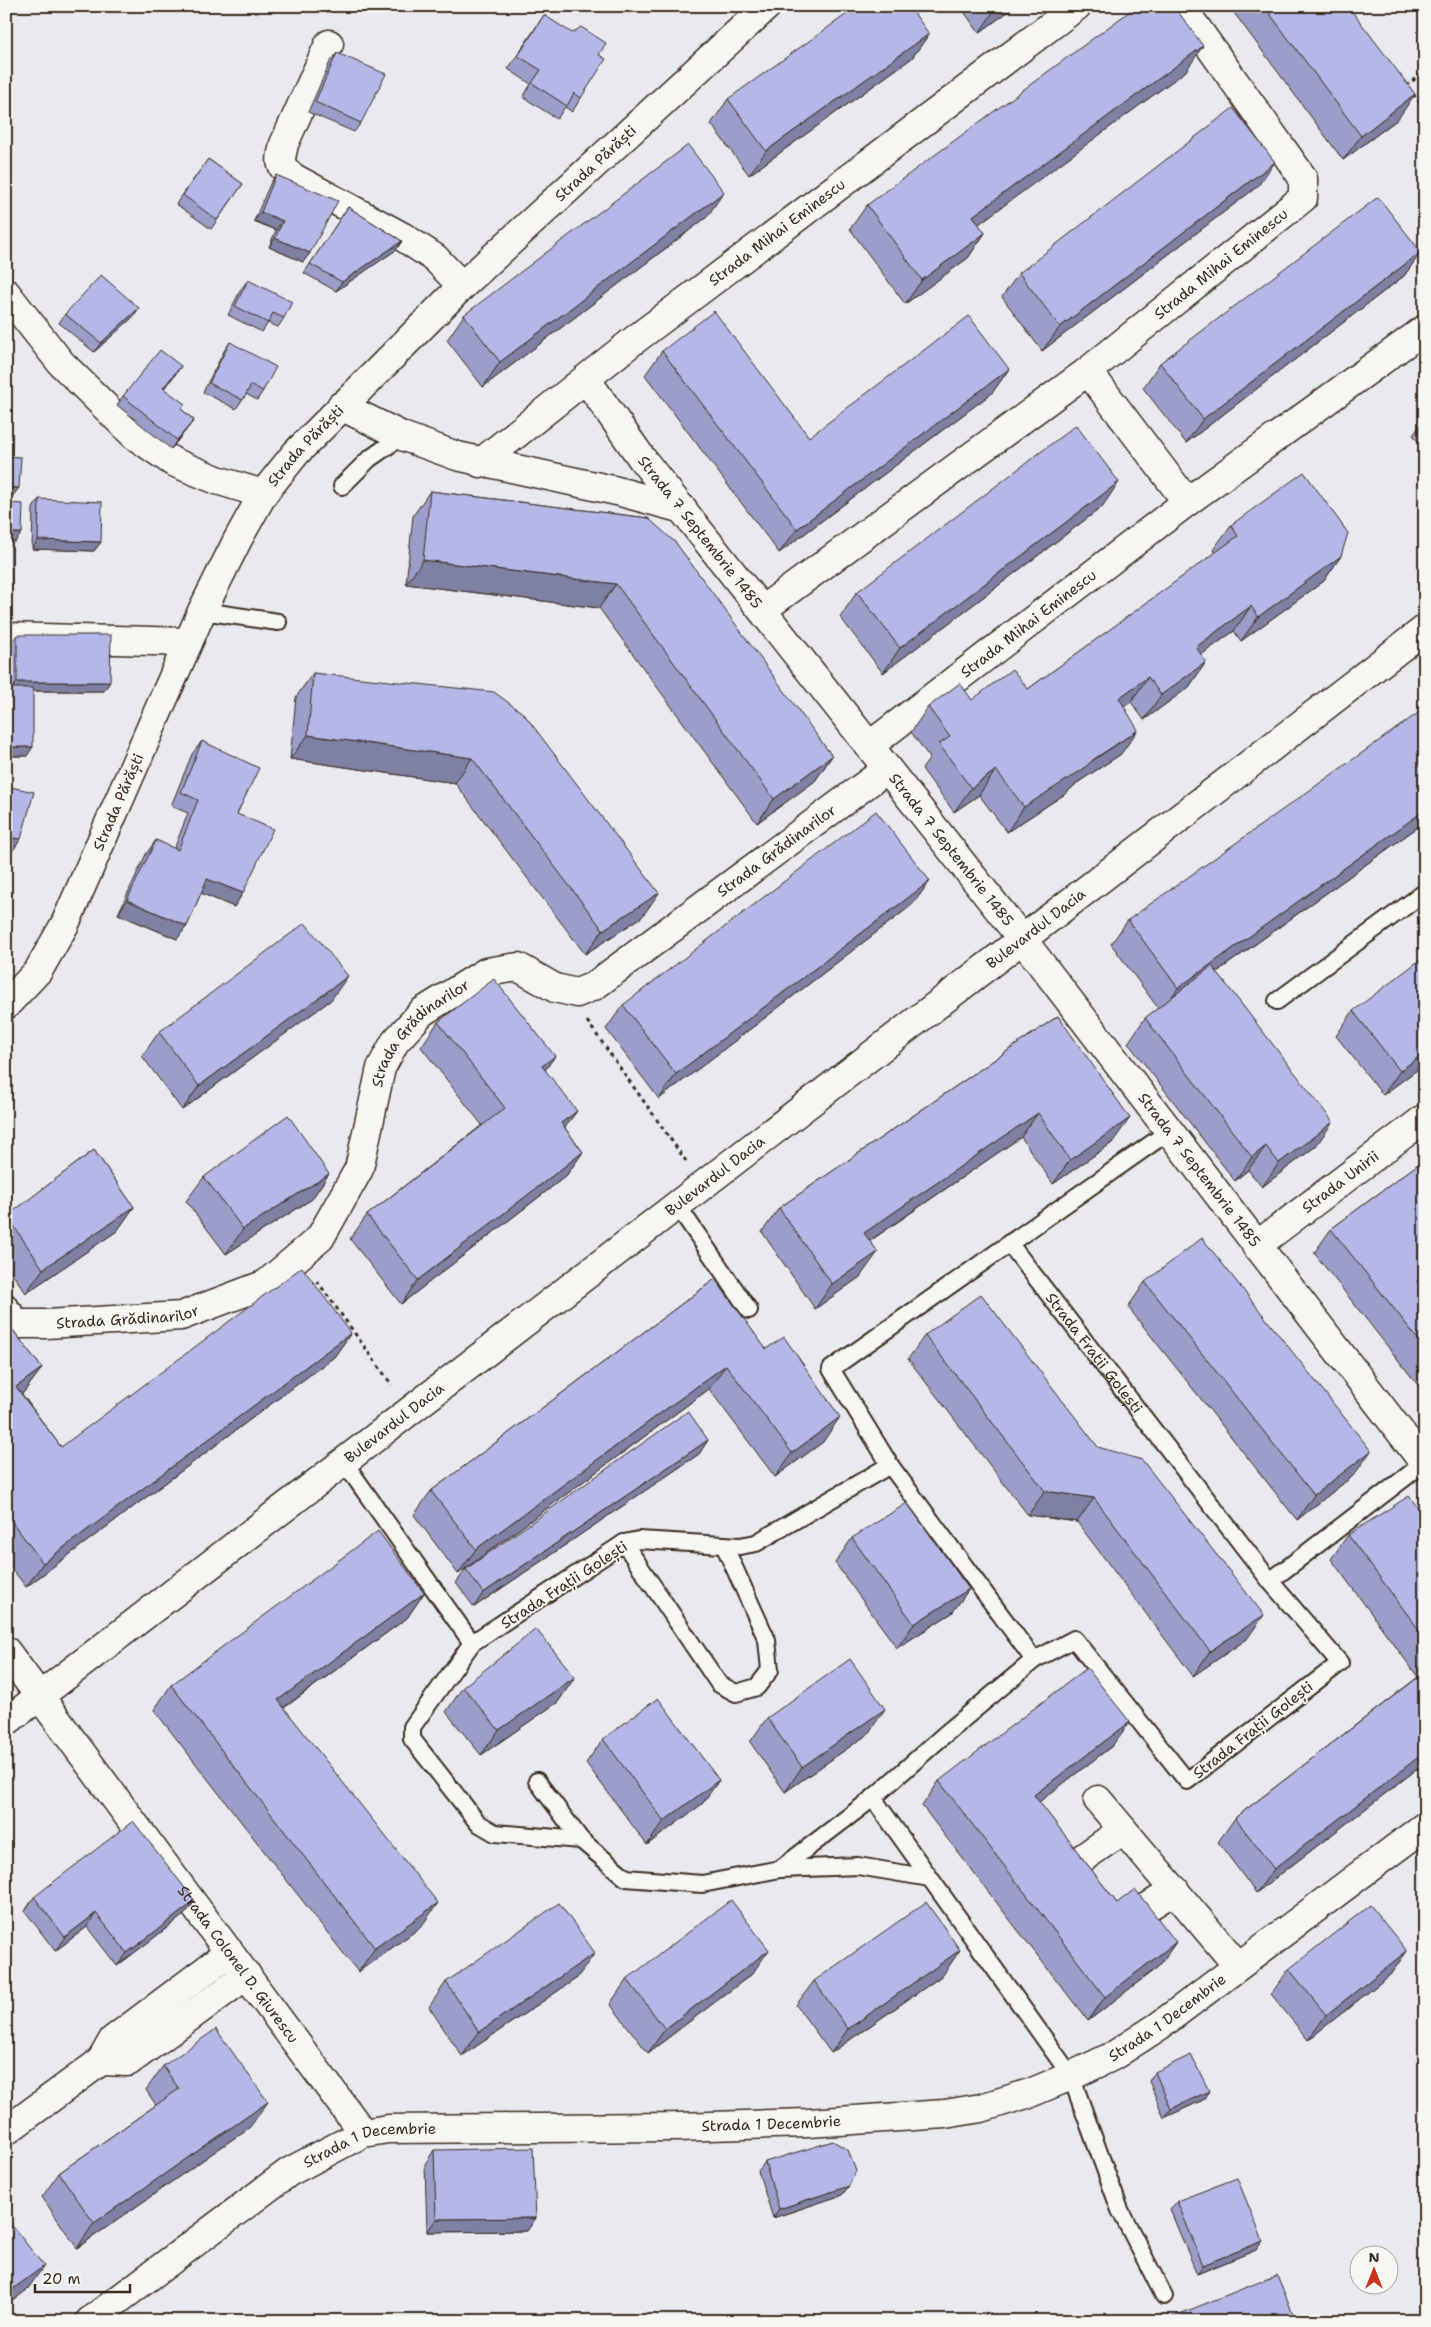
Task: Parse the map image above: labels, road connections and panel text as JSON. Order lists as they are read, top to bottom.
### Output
{
  "streets": {
    "street": [
      "Strada Părăști",
      "Strada Mihai Eminescu",
      "Strada 7 Septembrie 1485",
      "Strada Grădinarilor",
      "Bulevardul Dacia",
      "Strada Unirii",
      "Strada Colonel D. Giurescu",
      "Strada 1 Decembrie"
    ],
    "lane": ["Strada Frații Golești"]
  },
  "crossings": [
    ["Strada Mihai Eminescu", "Strada 7 Septembrie 1485"],
    ["Strada 7 Septembrie 1485", "Strada Grădinarilor"],
    ["Strada 7 Septembrie 1485", "Bulevardul Dacia"],
    ["Strada 7 Septembrie 1485", "Strada Unirii"],
    ["Bulevardul Dacia", "Strada Colonel D. Giurescu"],
    ["Strada Colonel D. Giurescu", "Strada 1 Decembrie"]
  ],
  "scale_bar": "20 m",
  "north": "top"
}
